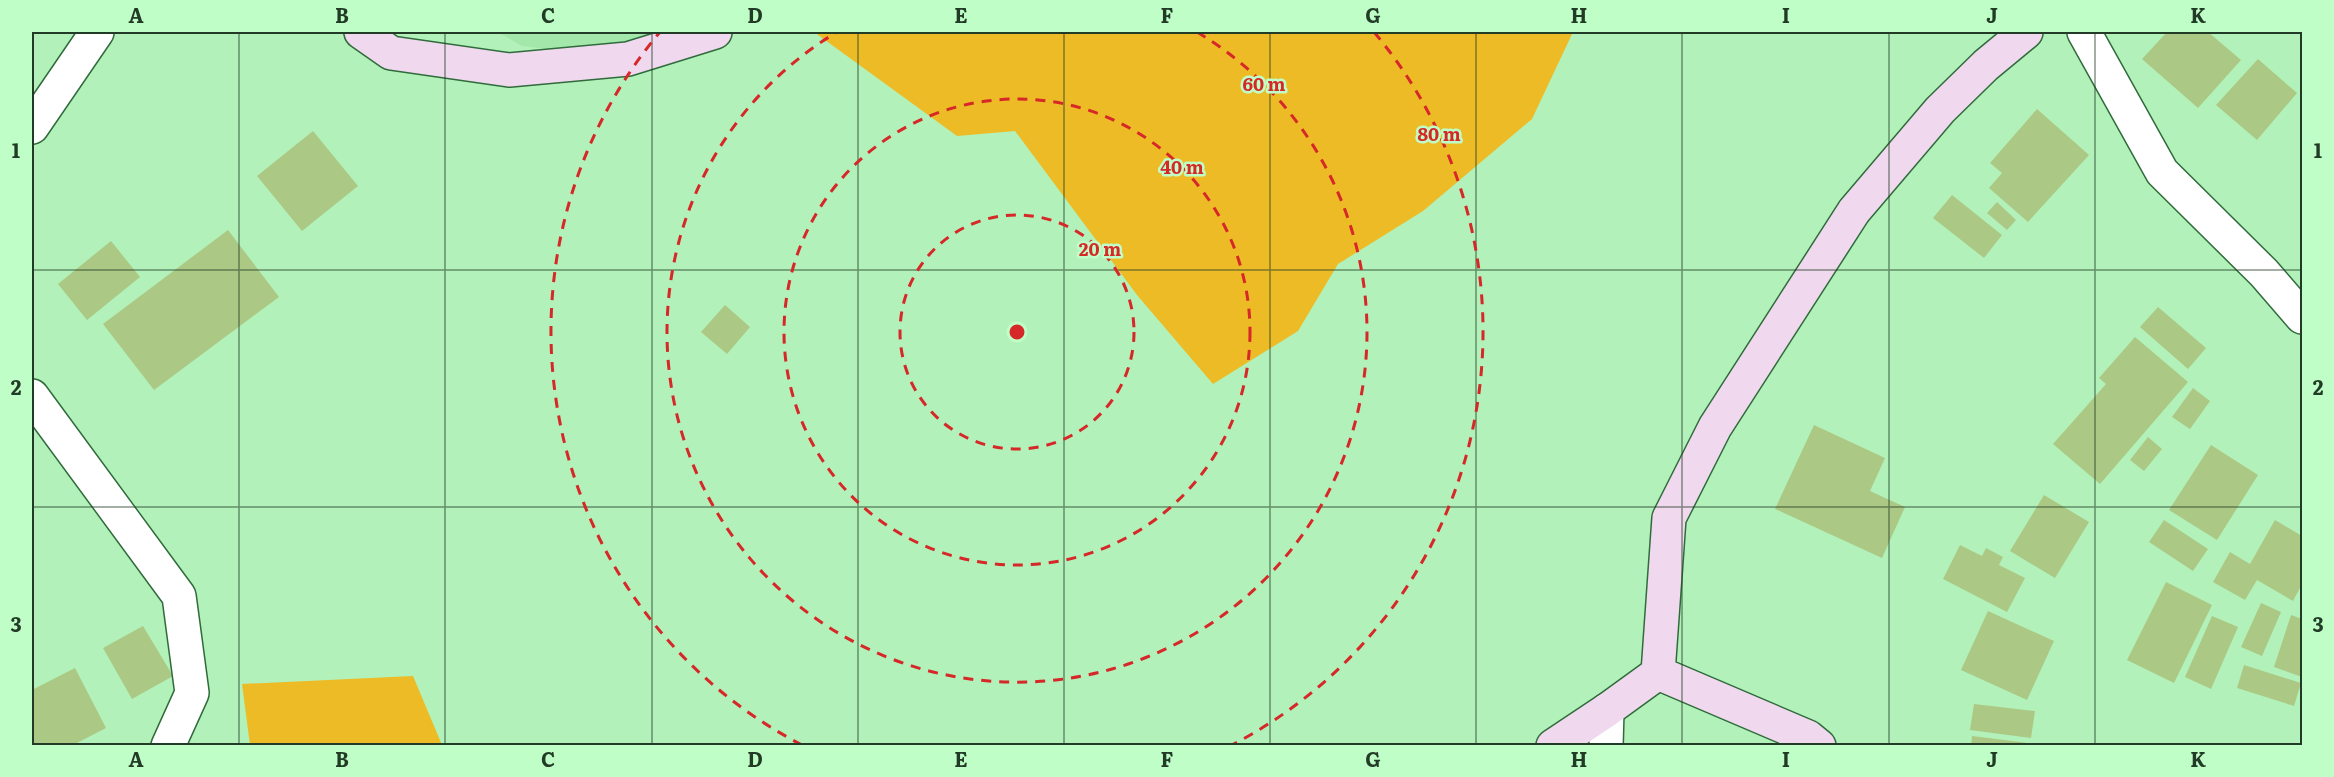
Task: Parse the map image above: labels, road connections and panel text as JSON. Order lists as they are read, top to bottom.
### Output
{
  "grid": {
    "columns": [
      "A",
      "B",
      "C",
      "D",
      "E",
      "F",
      "G",
      "H",
      "I",
      "J",
      "K"
    ],
    "rows": ["1", "2", "3"]
  },
  "rings": [
    "60 m",
    "80 m",
    "40 m",
    "20 m"
  ]
}
